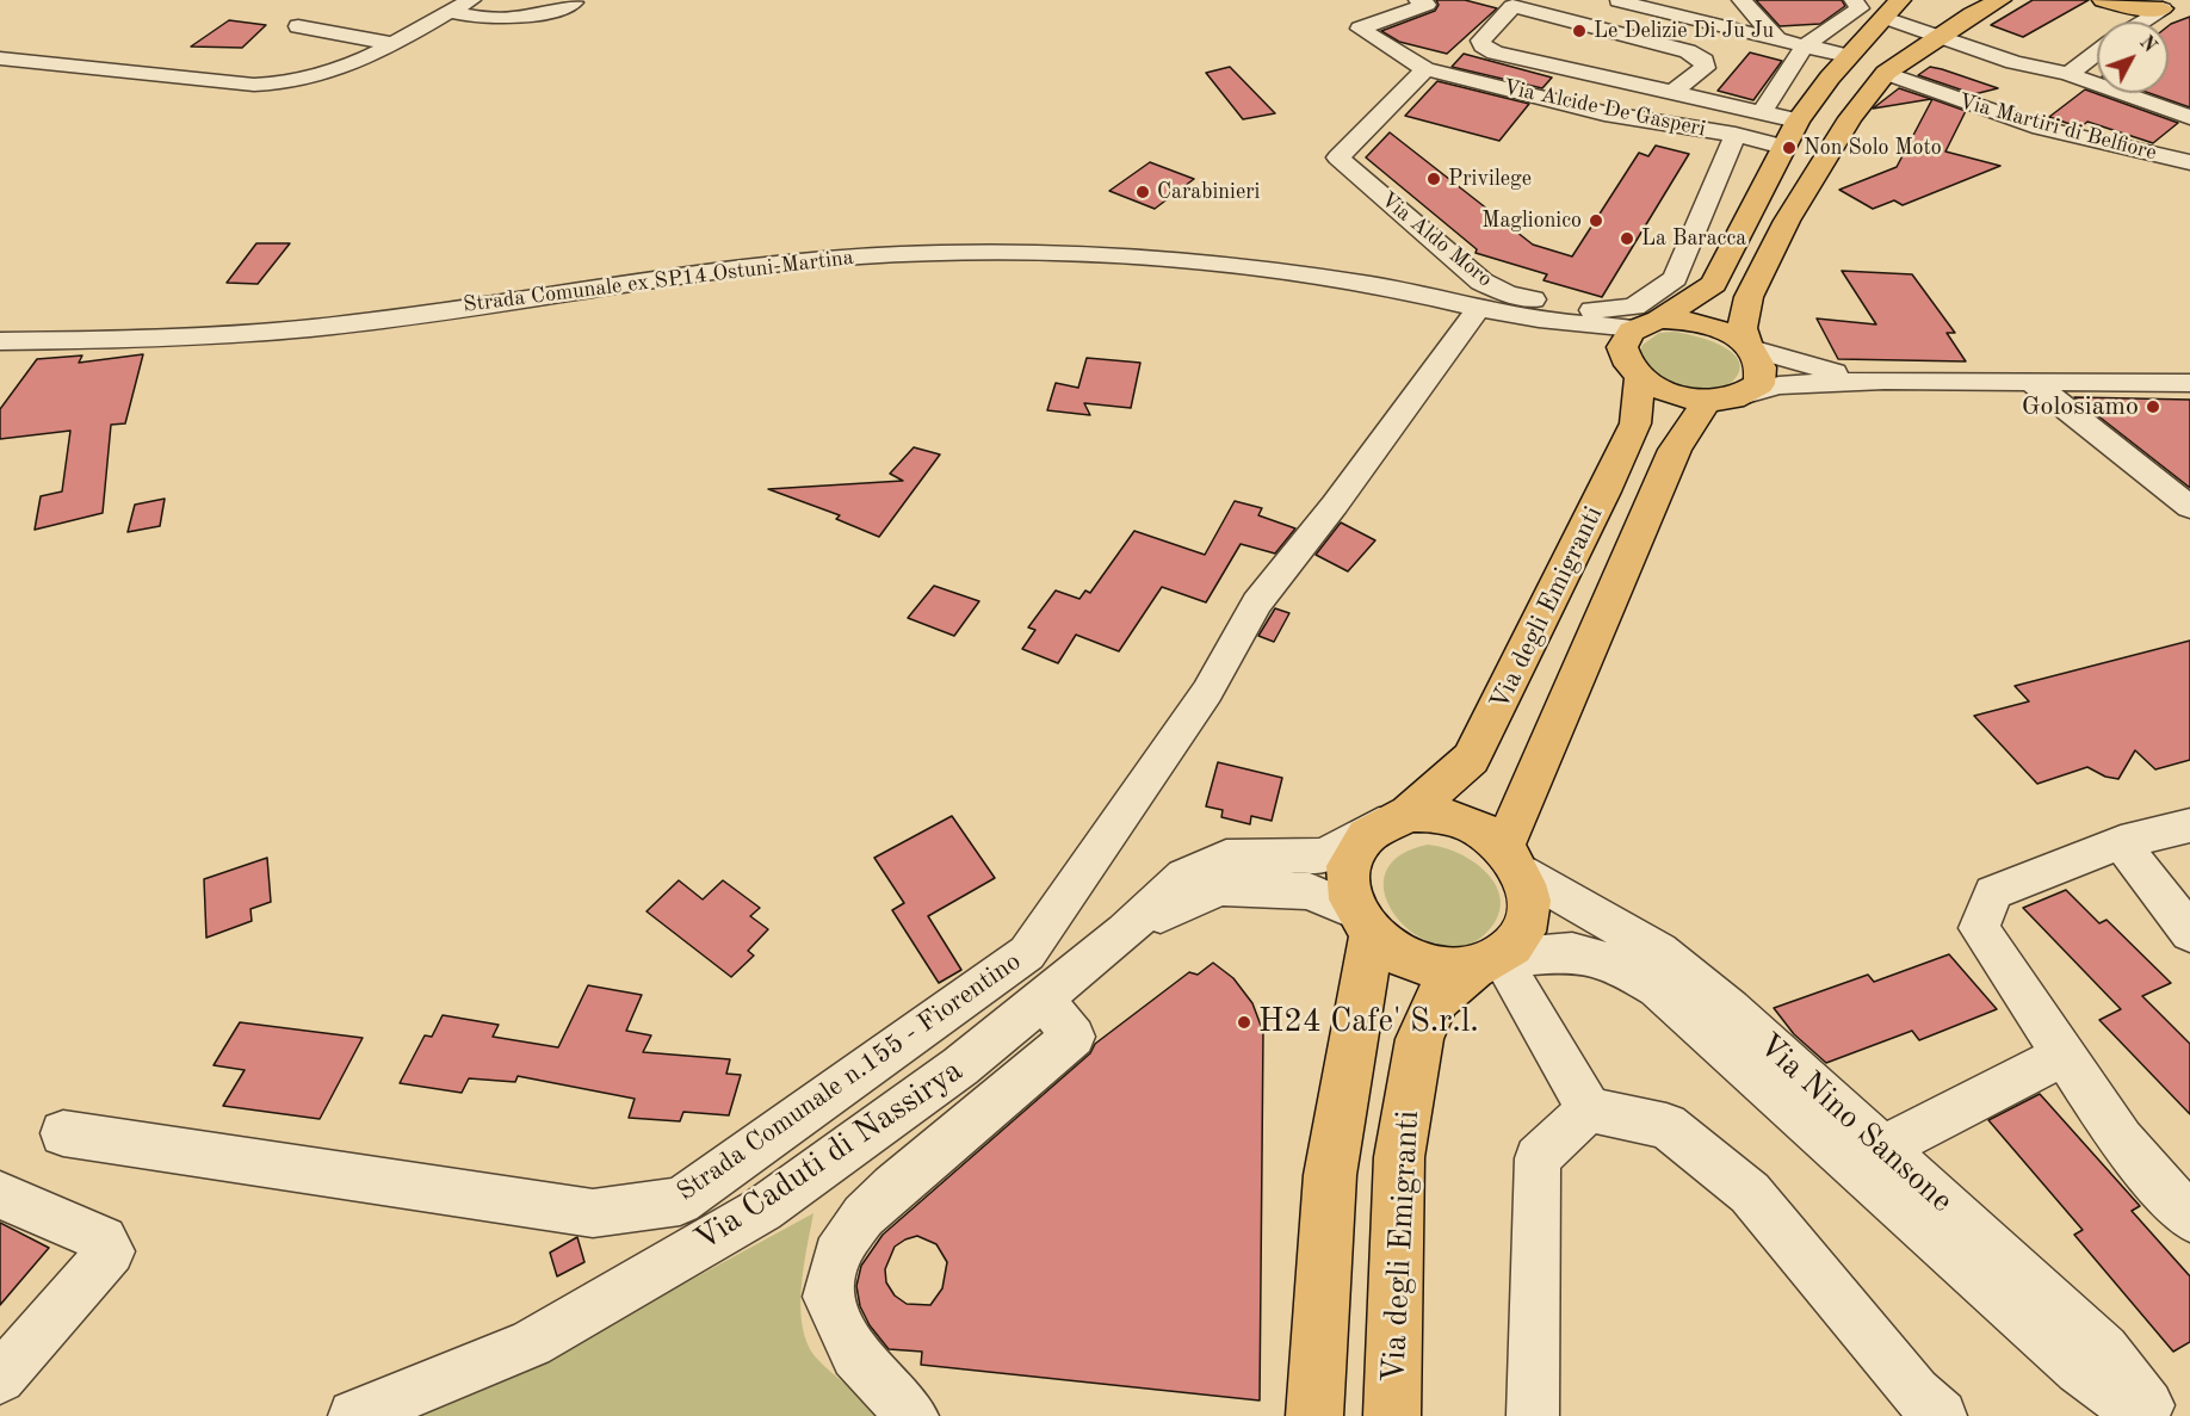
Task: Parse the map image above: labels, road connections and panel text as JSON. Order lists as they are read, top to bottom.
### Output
{
  "streets": {
    "main road": ["Via degli Emigranti"],
    "street": [
      "Via Alcide De Gasperi",
      "Via Martiri di Belfiore",
      "Via Aldo Moro",
      "Strada Comunale ex SP14 Ostuni-Martina",
      "Strada Comunale n.155 - Fiorentino",
      "Via Nino Sansone",
      "Via Caduti di Nassirya"
    ]
  },
  "crossings": [
    ["Via Alcide De Gasperi", "Via Aldo Moro"],
    ["Strada Comunale ex SP14 Ostuni-Martina", "Via degli Emigranti"],
    ["Strada Comunale ex SP14 Ostuni-Martina", "Strada Comunale n.155 - Fiorentino"],
    ["Via degli Emigranti", "Via Nino Sansone"],
    ["Via degli Emigranti", "Via Caduti di Nassirya"],
    ["Via Nino Sansone", "Via Caduti di Nassirya"]
  ],
  "places": [
    "Le Delizie Di Ju Ju",
    "Non Solo Moto",
    "Privilege",
    "Carabinieri",
    "Maglionico",
    "La Baracca",
    "Golosiamo",
    "H24 Cafe' S.r.l."
  ],
  "north": "top right"
}
